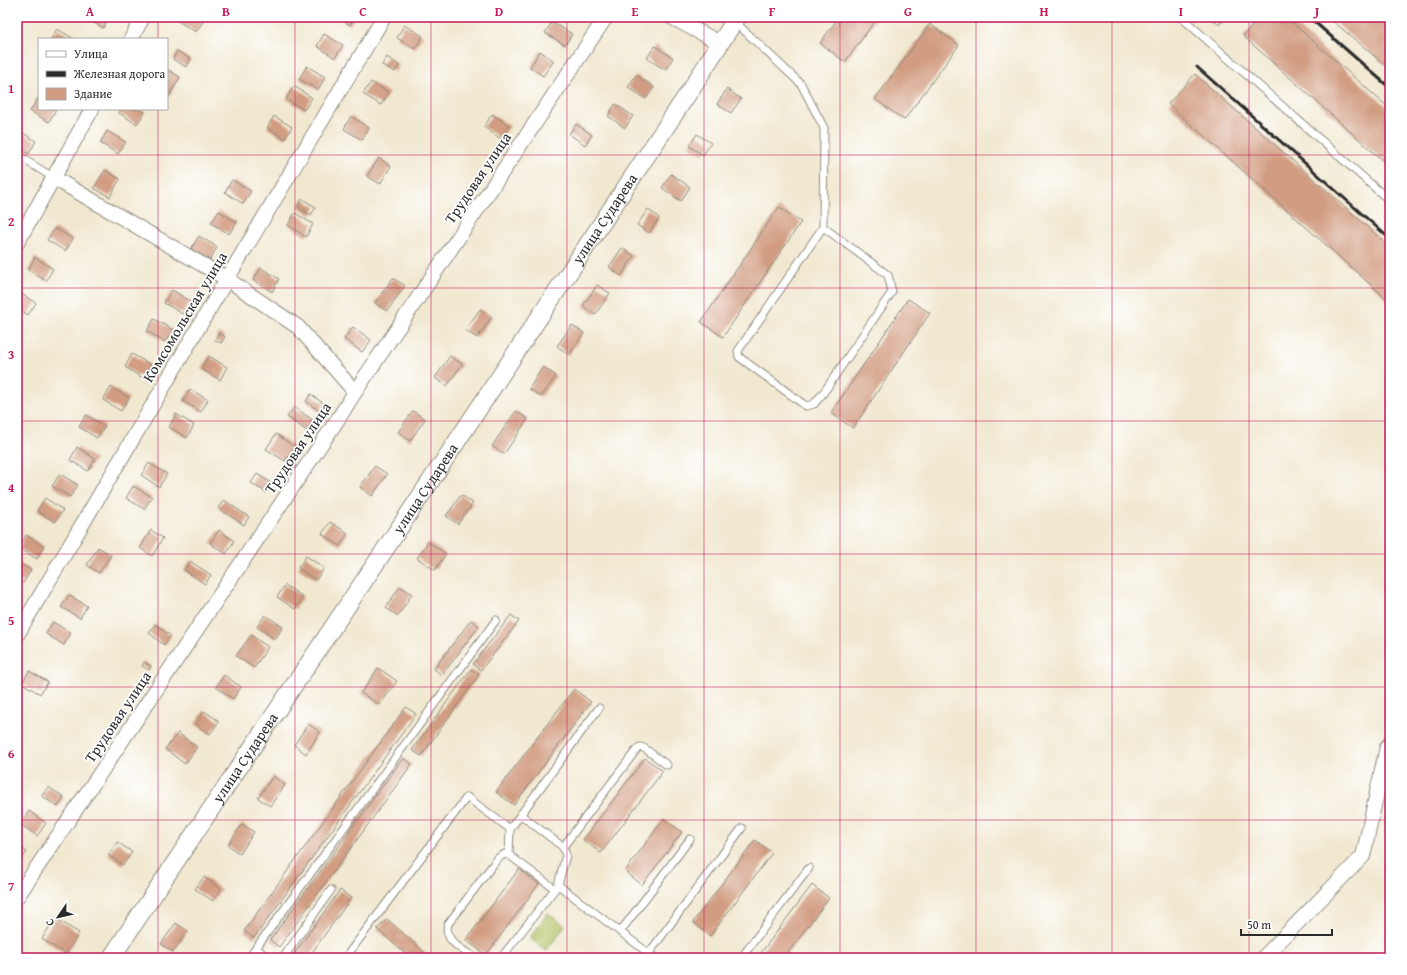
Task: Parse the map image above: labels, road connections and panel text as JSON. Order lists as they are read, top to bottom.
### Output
{
  "streets": {
    "street": ["Трудовая улица", "улица Сударева", "Комсомольская улица"]
  },
  "legend": ["Улица", "Железная дорога", "Здание"],
  "scale_bar": "50 m",
  "north": "bottom left",
  "grid": {
    "columns": [
      "A",
      "B",
      "C",
      "D",
      "E",
      "F",
      "G",
      "H",
      "I",
      "J"
    ],
    "rows": [
      "1",
      "2",
      "3",
      "4",
      "5",
      "6",
      "7"
    ]
  }
}
